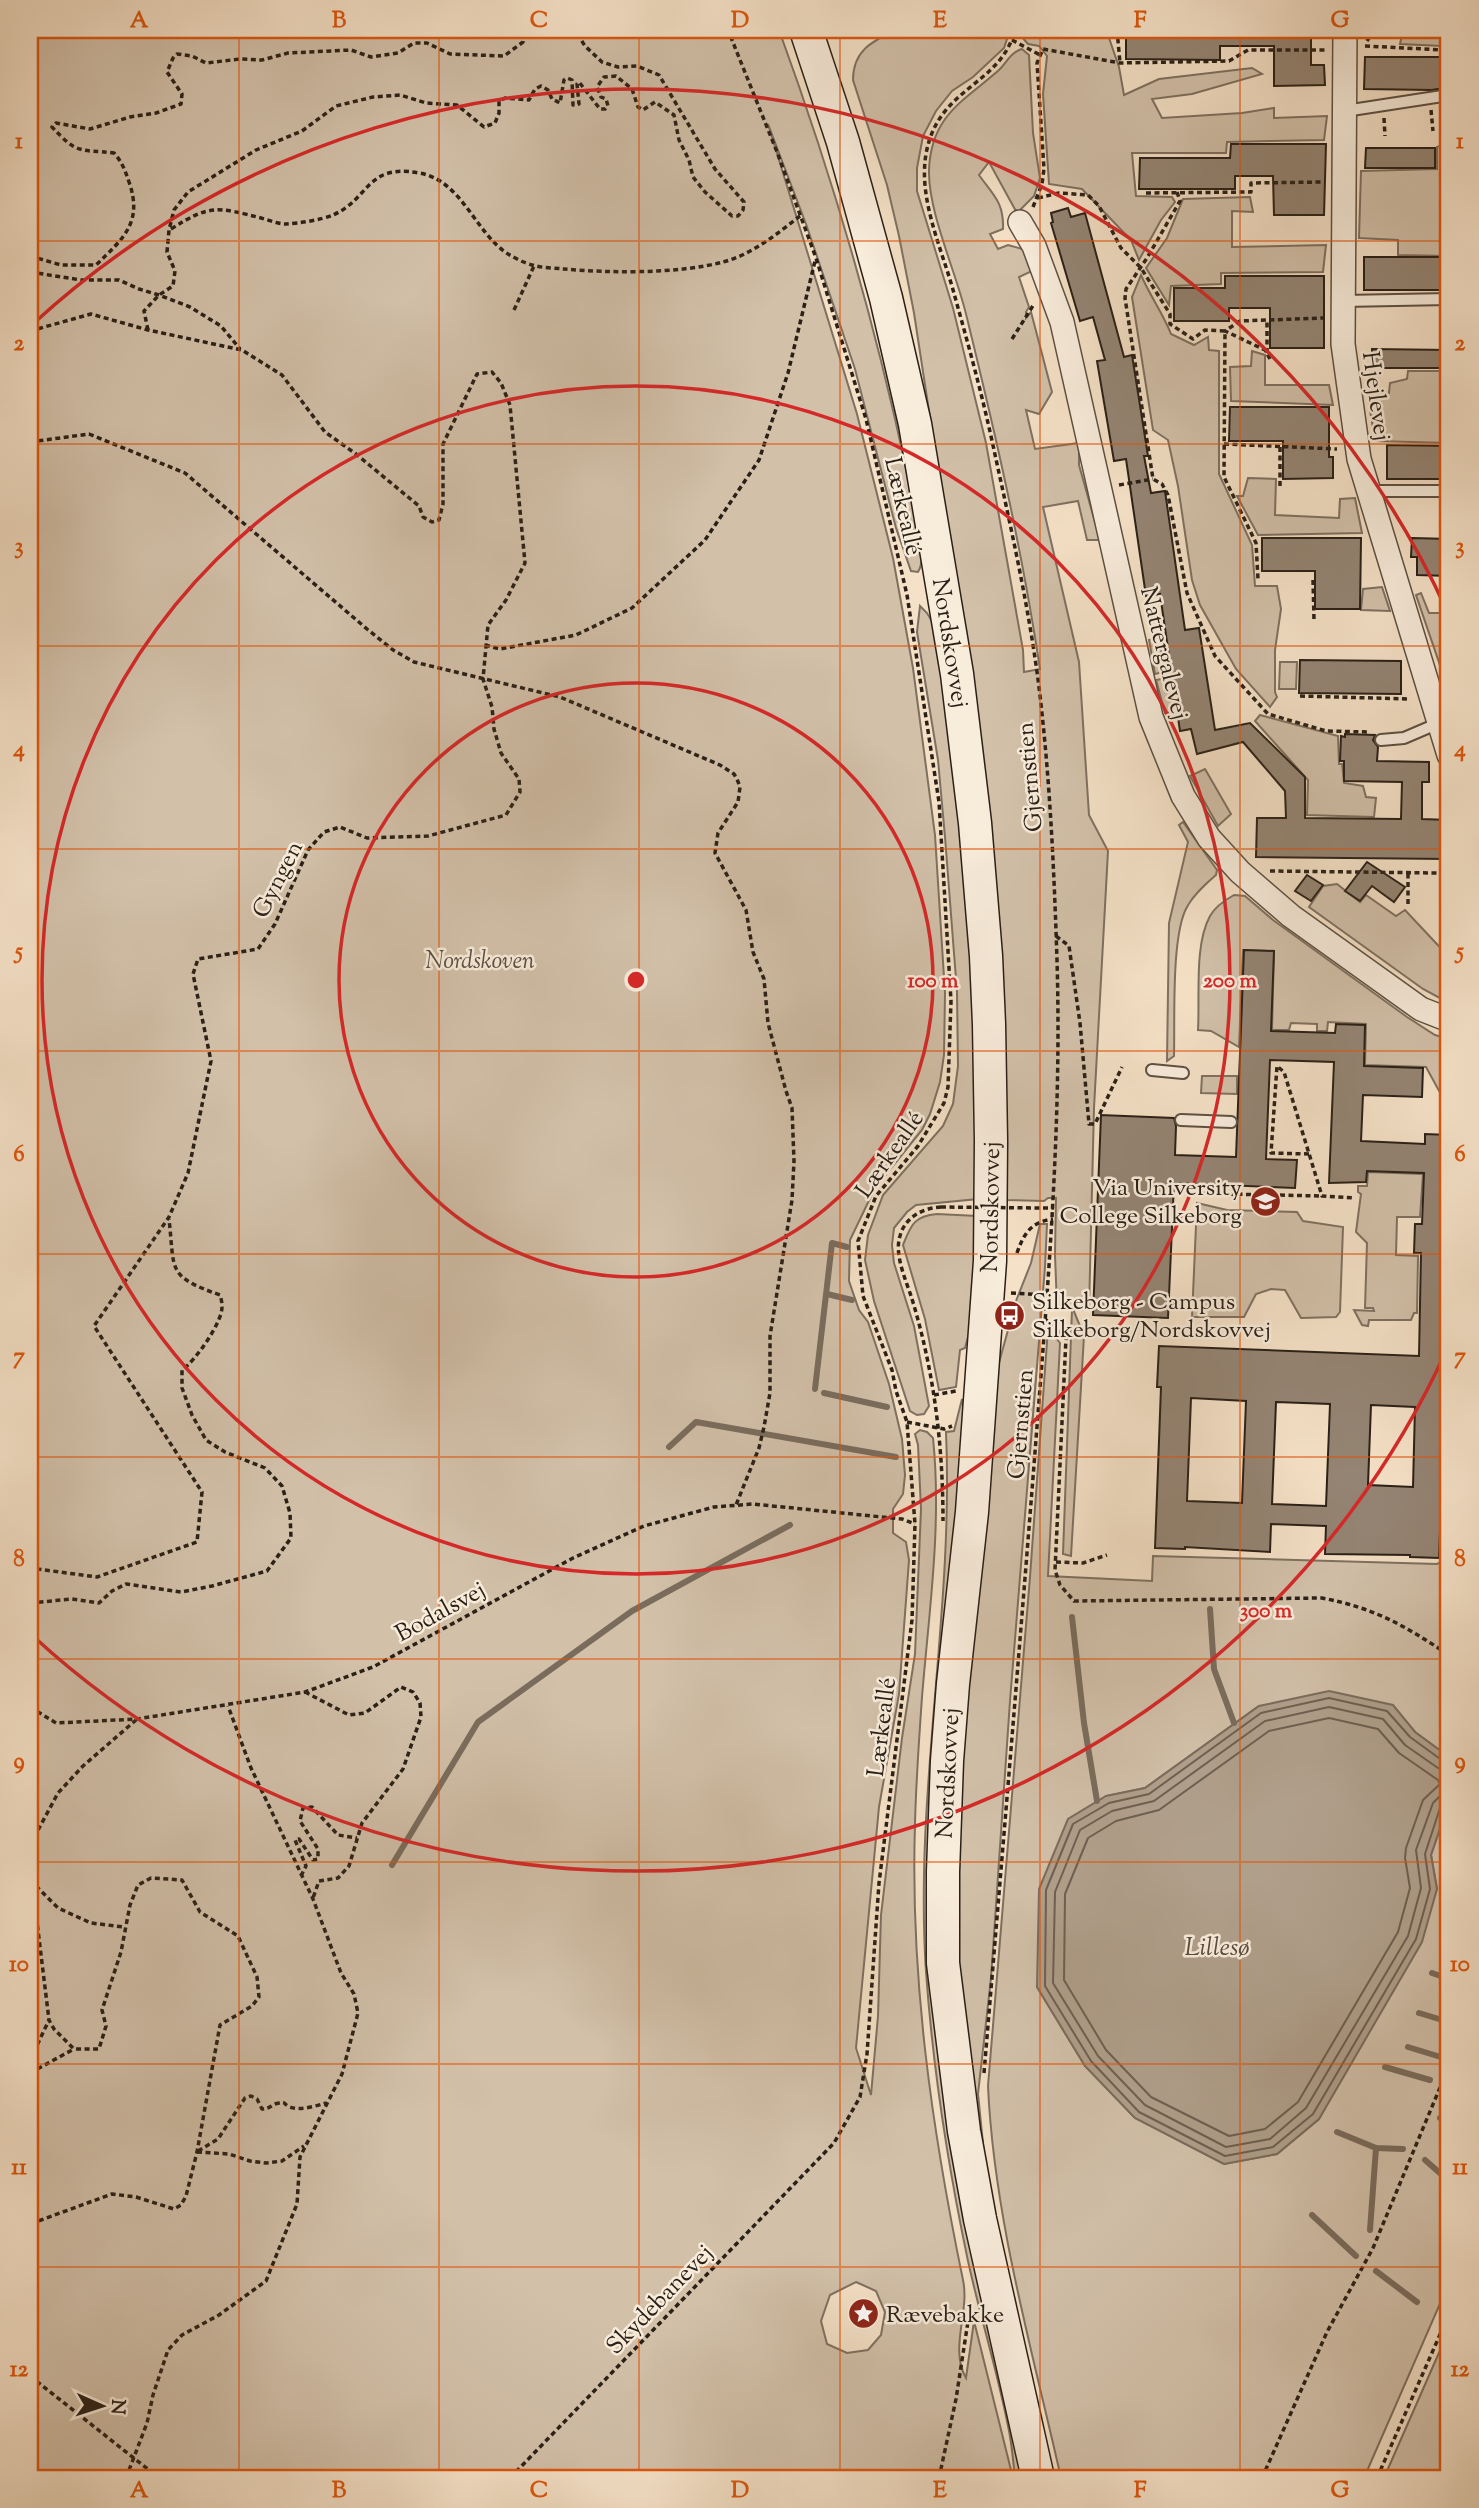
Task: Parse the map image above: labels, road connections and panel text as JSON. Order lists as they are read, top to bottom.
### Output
{
  "streets": {
    "street": ["Hjejlevej", "Nordskovvej", "Nattergalevej"],
    "path": [
      "Lærkeallé",
      "Gjernstien",
      "Gyngen",
      "Bodalsvej",
      "Skydebanevej"
    ]
  },
  "crossings": [
    ["Lærkeallé", "Bodalsvej"],
    ["Lærkeallé", "Skydebanevej"]
  ],
  "water": ["Lillesø"],
  "parks": ["Nordskoven"],
  "places": {
    "school or university": ["Via University College Silkeborg"],
    "bus stop": ["Silkeborg - Campus Silkeborg/Nordskovvej"],
    "place": ["Rævebakke"]
  },
  "north": "right",
  "grid": {
    "columns": [
      "A",
      "B",
      "C",
      "D",
      "E",
      "F",
      "G"
    ],
    "rows": [
      "1",
      "2",
      "3",
      "4",
      "5",
      "6",
      "7",
      "8",
      "9",
      "10",
      "11",
      "12"
    ]
  },
  "rings": ["100 m", "200 m", "300 m"]
}
